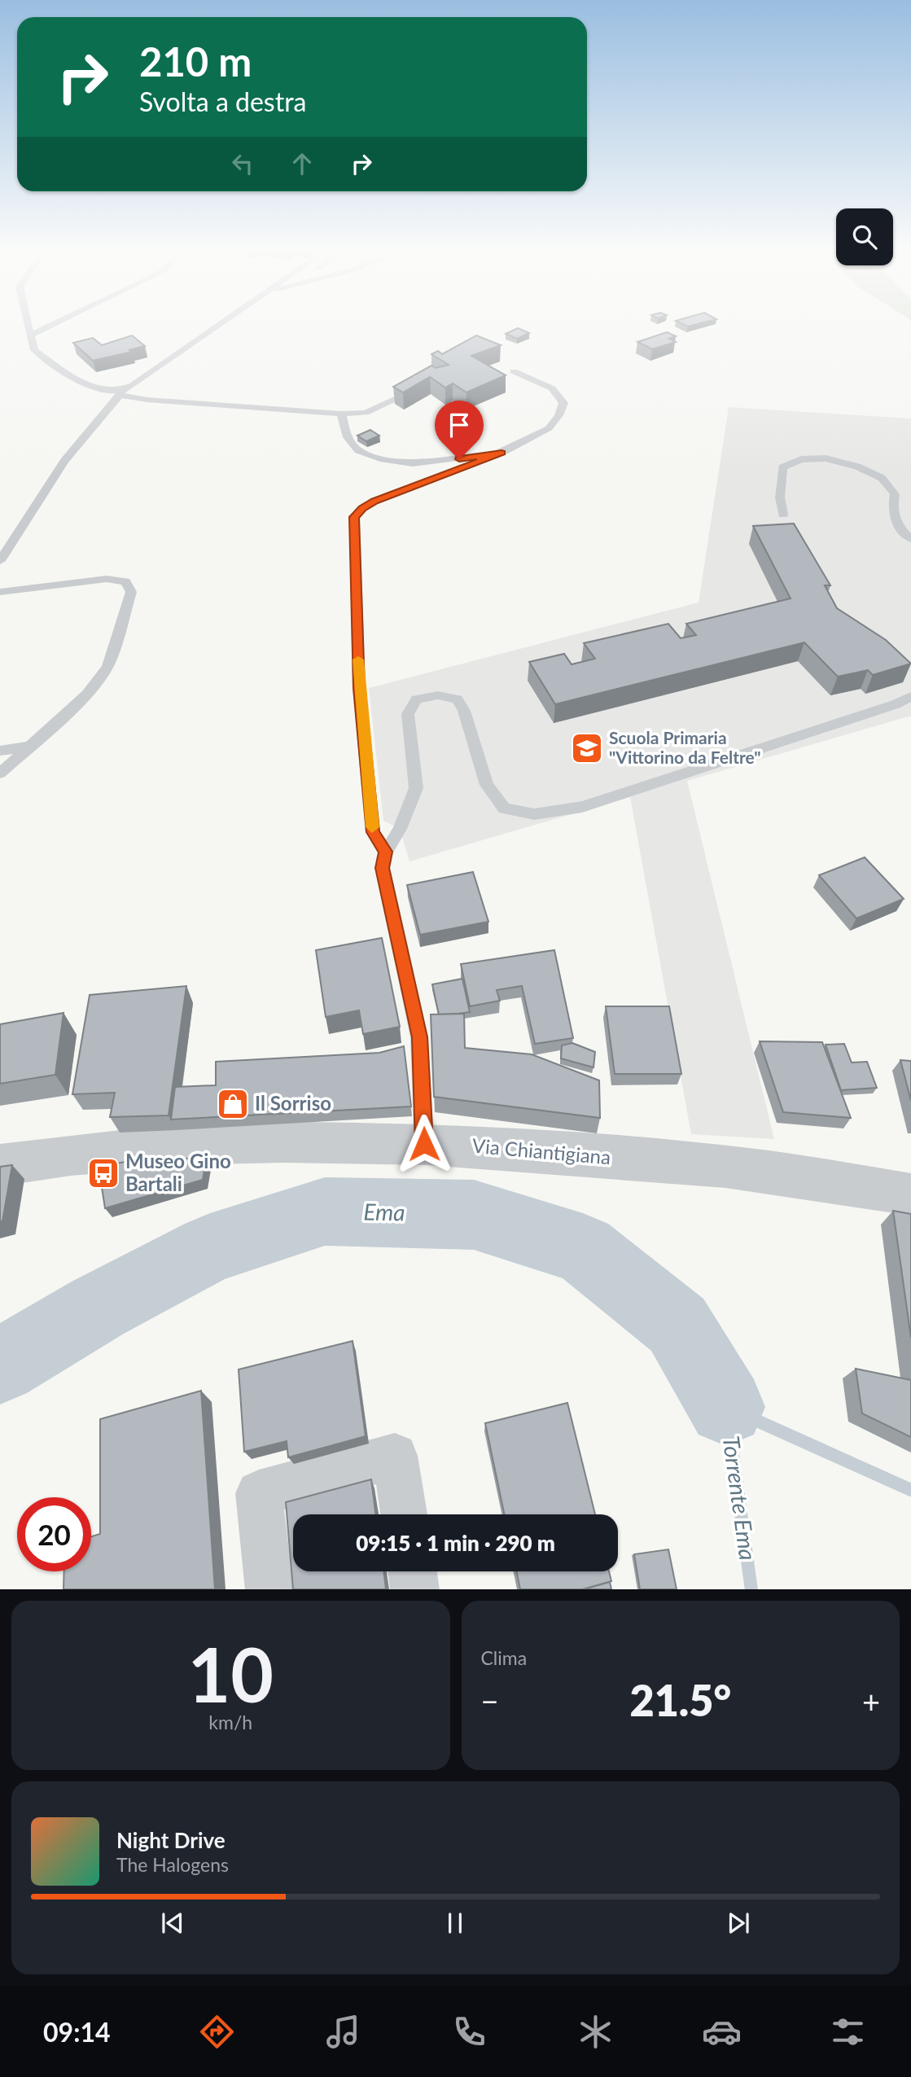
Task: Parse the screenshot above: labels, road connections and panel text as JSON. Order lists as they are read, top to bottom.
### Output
{
  "streets": {
    "street": ["Via Chiantigiana"]
  },
  "water": ["Ema", "Torrente Ema"],
  "places": {
    "school or university": ["Scuola Primaria \"Vittorino da Feltre\""],
    "shop": ["Il Sorriso"],
    "bus stop": ["Museo Gino Bartali"]
  },
  "page": {
    "turn": ["210 m", "Svolta a destra"],
    "limit": "20",
    "trip": "09:15 · 1 min · 290 m",
    "tile": [
      ["10", "km/h"],
      "Clima"
    ],
    "heat": ["−", "21.5°", "+"],
    "song": ["Night Drive", "The Halogens"],
    "tabs": "09:14"
  }
}
